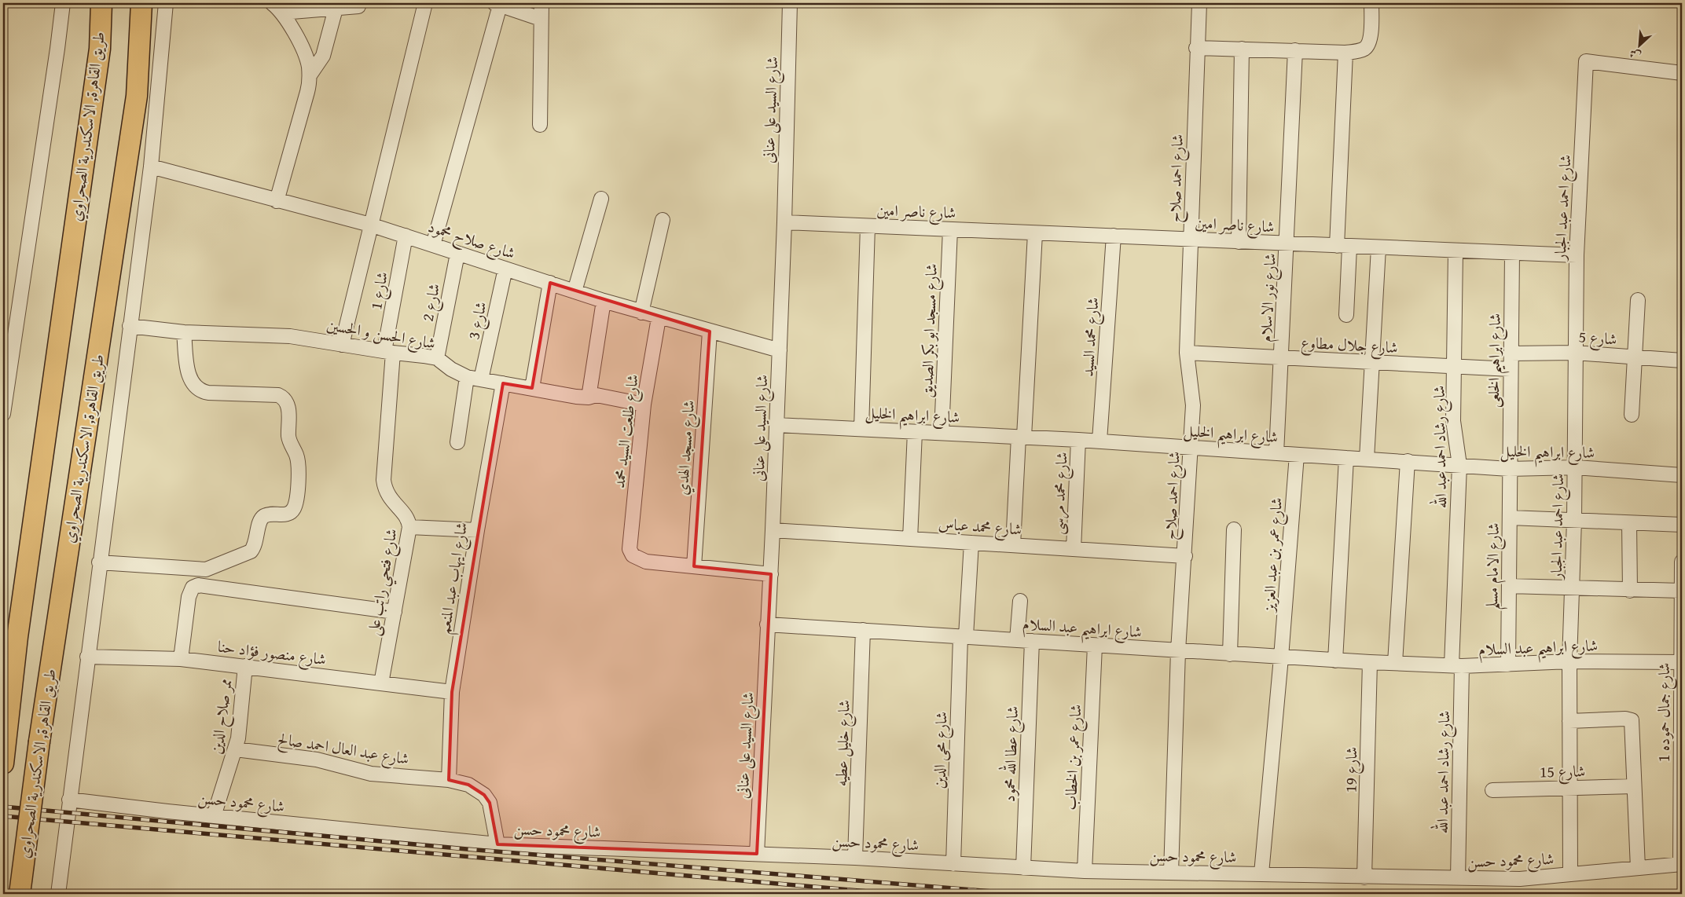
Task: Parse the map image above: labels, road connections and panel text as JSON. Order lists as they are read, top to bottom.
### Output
{
  "streets": {
    "highway": ["طريق القاهرة, الاسكندرية الصحراوي"],
    "street": [
      "شارع السيد على عنانى",
      "شارع احمد صلاح",
      "شارع احمد عبد الجبار",
      "شارع ناصر امين",
      "شارع صلاح محمود",
      "شارع 1",
      "شارع نور الاسلام",
      "شارع 2",
      "شارع 3",
      "شارع مسجد ابو بكر الصديق",
      "شارع الحسن و الحسين",
      "شارع محمد السيد",
      "شارع 5",
      "شارع جلال مطاوع",
      "شارع ابراهيم الخلعى",
      "شارع ابراهيم الخليل",
      "شارع طلعت السيد محمد",
      "شارع رشاد احمد عبد الله",
      "شارع مسجد الهدي",
      "شارع محمد مرسى",
      "شارع محمد عباس",
      "شارع عمر بن عبد العزيز",
      "شارع الامام مسلم",
      "شارع ايهاب عبد المنعم",
      "شارع فتحي راتب على",
      "شارع ابراهيم عبد السلام",
      "شارع منصور فؤاد حنا",
      "شارع جمال حموده 1",
      "ممر صلاح الدين",
      "شارع خليل عطيه",
      "شارع عبد العال احمد صالح",
      "شارع محى الدين",
      "شارع عطا الله محمود",
      "شارع عمر بن الخطاب",
      "شارع 19",
      "شارع 15",
      "شارع محمود حسن"
    ]
  },
  "crossings": [
    ["شارع السيد على عنانى", "شارع ناصر امين"],
    ["شارع السيد على عنانى", "شارع صلاح محمود"],
    ["شارع السيد على عنانى", "شارع ابراهيم الخليل"],
    ["شارع السيد على عنانى", "شارع محمد عباس"],
    ["شارع السيد على عنانى", "شارع ابراهيم عبد السلام"],
    ["شارع السيد على عنانى", "شارع محمود حسن"],
    ["شارع احمد صلاح", "شارع ناصر امين"],
    ["شارع احمد صلاح", "شارع جلال مطاوع"],
    ["شارع احمد صلاح", "شارع ابراهيم الخليل"],
    ["شارع احمد صلاح", "شارع محمد عباس"],
    ["شارع احمد صلاح", "شارع ابراهيم عبد السلام"],
    ["شارع احمد صلاح", "شارع محمود حسن"],
    ["شارع احمد عبد الجبار", "شارع ناصر امين"],
    ["شارع احمد عبد الجبار", "شارع 5"],
    ["شارع احمد عبد الجبار", "شارع ابراهيم الخليل"],
    ["شارع احمد عبد الجبار", "شارع ابراهيم عبد السلام"],
    ["شارع احمد عبد الجبار", "شارع 15"],
    ["شارع احمد عبد الجبار", "شارع محمود حسن"],
    ["شارع ناصر امين", "شارع نور الاسلام"],
    ["شارع ناصر امين", "شارع مسجد ابو بكر الصديق"],
    ["شارع ناصر امين", "شارع محمد السيد"],
    ["شارع ناصر امين", "شارع ابراهيم الخلعى"],
    ["شارع ناصر امين", "شارع ابراهيم الخليل"],
    ["شارع ناصر امين", "شارع رشاد احمد عبد الله"],
    ["شارع صلاح محمود", "شارع 1"],
    ["شارع صلاح محمود", "شارع 2"],
    ["شارع صلاح محمود", "شارع 3"],
    ["شارع صلاح محمود", "شارع طلعت السيد محمد"],
    ["شارع صلاح محمود", "شارع مسجد الهدي"],
    ["شارع 1", "شارع الحسن و الحسين"],
    ["شارع 1", "شارع فتحي راتب على"],
    ["شارع نور الاسلام", "شارع جلال مطاوع"],
    ["شارع نور الاسلام", "شارع ابراهيم الخليل"],
    ["شارع 2", "شارع الحسن و الحسين"],
    ["شارع 3", "شارع الحسن و الحسين"],
    ["شارع مسجد ابو بكر الصديق", "شارع ابراهيم الخليل"],
    ["شارع الحسن و الحسين", "شارع طلعت السيد محمد"],
    ["شارع الحسن و الحسين", "شارع ايهاب عبد المنعم"],
    ["شارع الحسن و الحسين", "شارع فتحي راتب على"],
    ["شارع محمد السيد", "شارع ابراهيم الخليل"],
    ["شارع 5", "شارع ابراهيم الخلعى"],
    ["شارع جلال مطاوع", "شارع ابراهيم الخلعى"],
    ["شارع جلال مطاوع", "شارع رشاد احمد عبد الله"],
    ["شارع ابراهيم الخلعى", "شارع ابراهيم الخليل"],
    ["شارع ابراهيم الخلعى", "شارع الامام مسلم"],
    ["شارع ابراهيم الخليل", "شارع رشاد احمد عبد الله"],
    ["شارع ابراهيم الخليل", "شارع محمد مرسى"],
    ["شارع ابراهيم الخليل", "شارع عمر بن عبد العزيز"],
    ["شارع ابراهيم الخليل", "شارع الامام مسلم"],
    ["شارع طلعت السيد محمد", "شارع مسجد الهدي"],
    ["شارع رشاد احمد عبد الله", "شارع ابراهيم عبد السلام"],
    ["شارع رشاد احمد عبد الله", "شارع محمود حسن"],
    ["شارع محمد مرسى", "شارع محمد عباس"],
    ["شارع محمد عباس", "شارع محى الدين"],
    ["شارع عمر بن عبد العزيز", "شارع ابراهيم عبد السلام"],
    ["شارع عمر بن عبد العزيز", "شارع محمود حسن"],
    ["شارع الامام مسلم", "شارع ابراهيم عبد السلام"],
    ["شارع ايهاب عبد المنعم", "شارع منصور فؤاد حنا"],
    ["شارع ايهاب عبد المنعم", "شارع عبد العال احمد صالح"],
    ["شارع فتحي راتب على", "شارع منصور فؤاد حنا"],
    ["شارع ابراهيم عبد السلام", "شارع جمال حموده 1"],
    ["شارع ابراهيم عبد السلام", "شارع خليل عطيه"],
    ["شارع ابراهيم عبد السلام", "شارع محى الدين"],
    ["شارع ابراهيم عبد السلام", "شارع عطا الله محمود"],
    ["شارع ابراهيم عبد السلام", "شارع عمر بن الخطاب"],
    ["شارع ابراهيم عبد السلام", "شارع 19"],
    ["شارع منصور فؤاد حنا", "ممر صلاح الدين"],
    ["شارع جمال حموده 1", "شارع محمود حسن"],
    ["ممر صلاح الدين", "شارع عبد العال احمد صالح"],
    ["ممر صلاح الدين", "شارع محمود حسن"],
    ["شارع خليل عطيه", "شارع محمود حسن"],
    ["شارع عبد العال احمد صالح", "شارع محمود حسن"],
    ["شارع محى الدين", "شارع محمود حسن"],
    ["شارع عطا الله محمود", "شارع محمود حسن"],
    ["شارع عمر بن الخطاب", "شارع محمود حسن"],
    ["شارع 19", "شارع محمود حسن"]
  ],
  "north": "bottom left"
}
